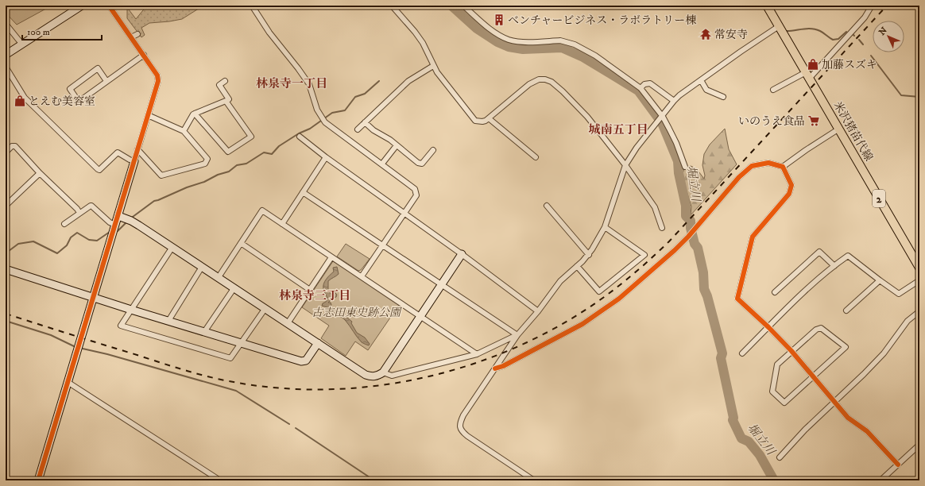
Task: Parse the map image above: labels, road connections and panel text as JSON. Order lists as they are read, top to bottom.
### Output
{
  "streets": {
    "main road": ["米沢猪苗代線", "2"]
  },
  "districts": ["林泉寺一丁目", "城南五丁目", "林泉寺三丁目"],
  "water": ["堀立川"],
  "parks": ["古志田東史跡公園"],
  "places": {
    "building": ["ベンチャービジネス・ラボラトリー棟"],
    "temple": ["常安寺"],
    "shop": ["加藤スズキ", "とえむ美容室"],
    "supermarket": ["いのうえ食品"]
  },
  "scale_bar": "100 m",
  "north": "top left"
}
